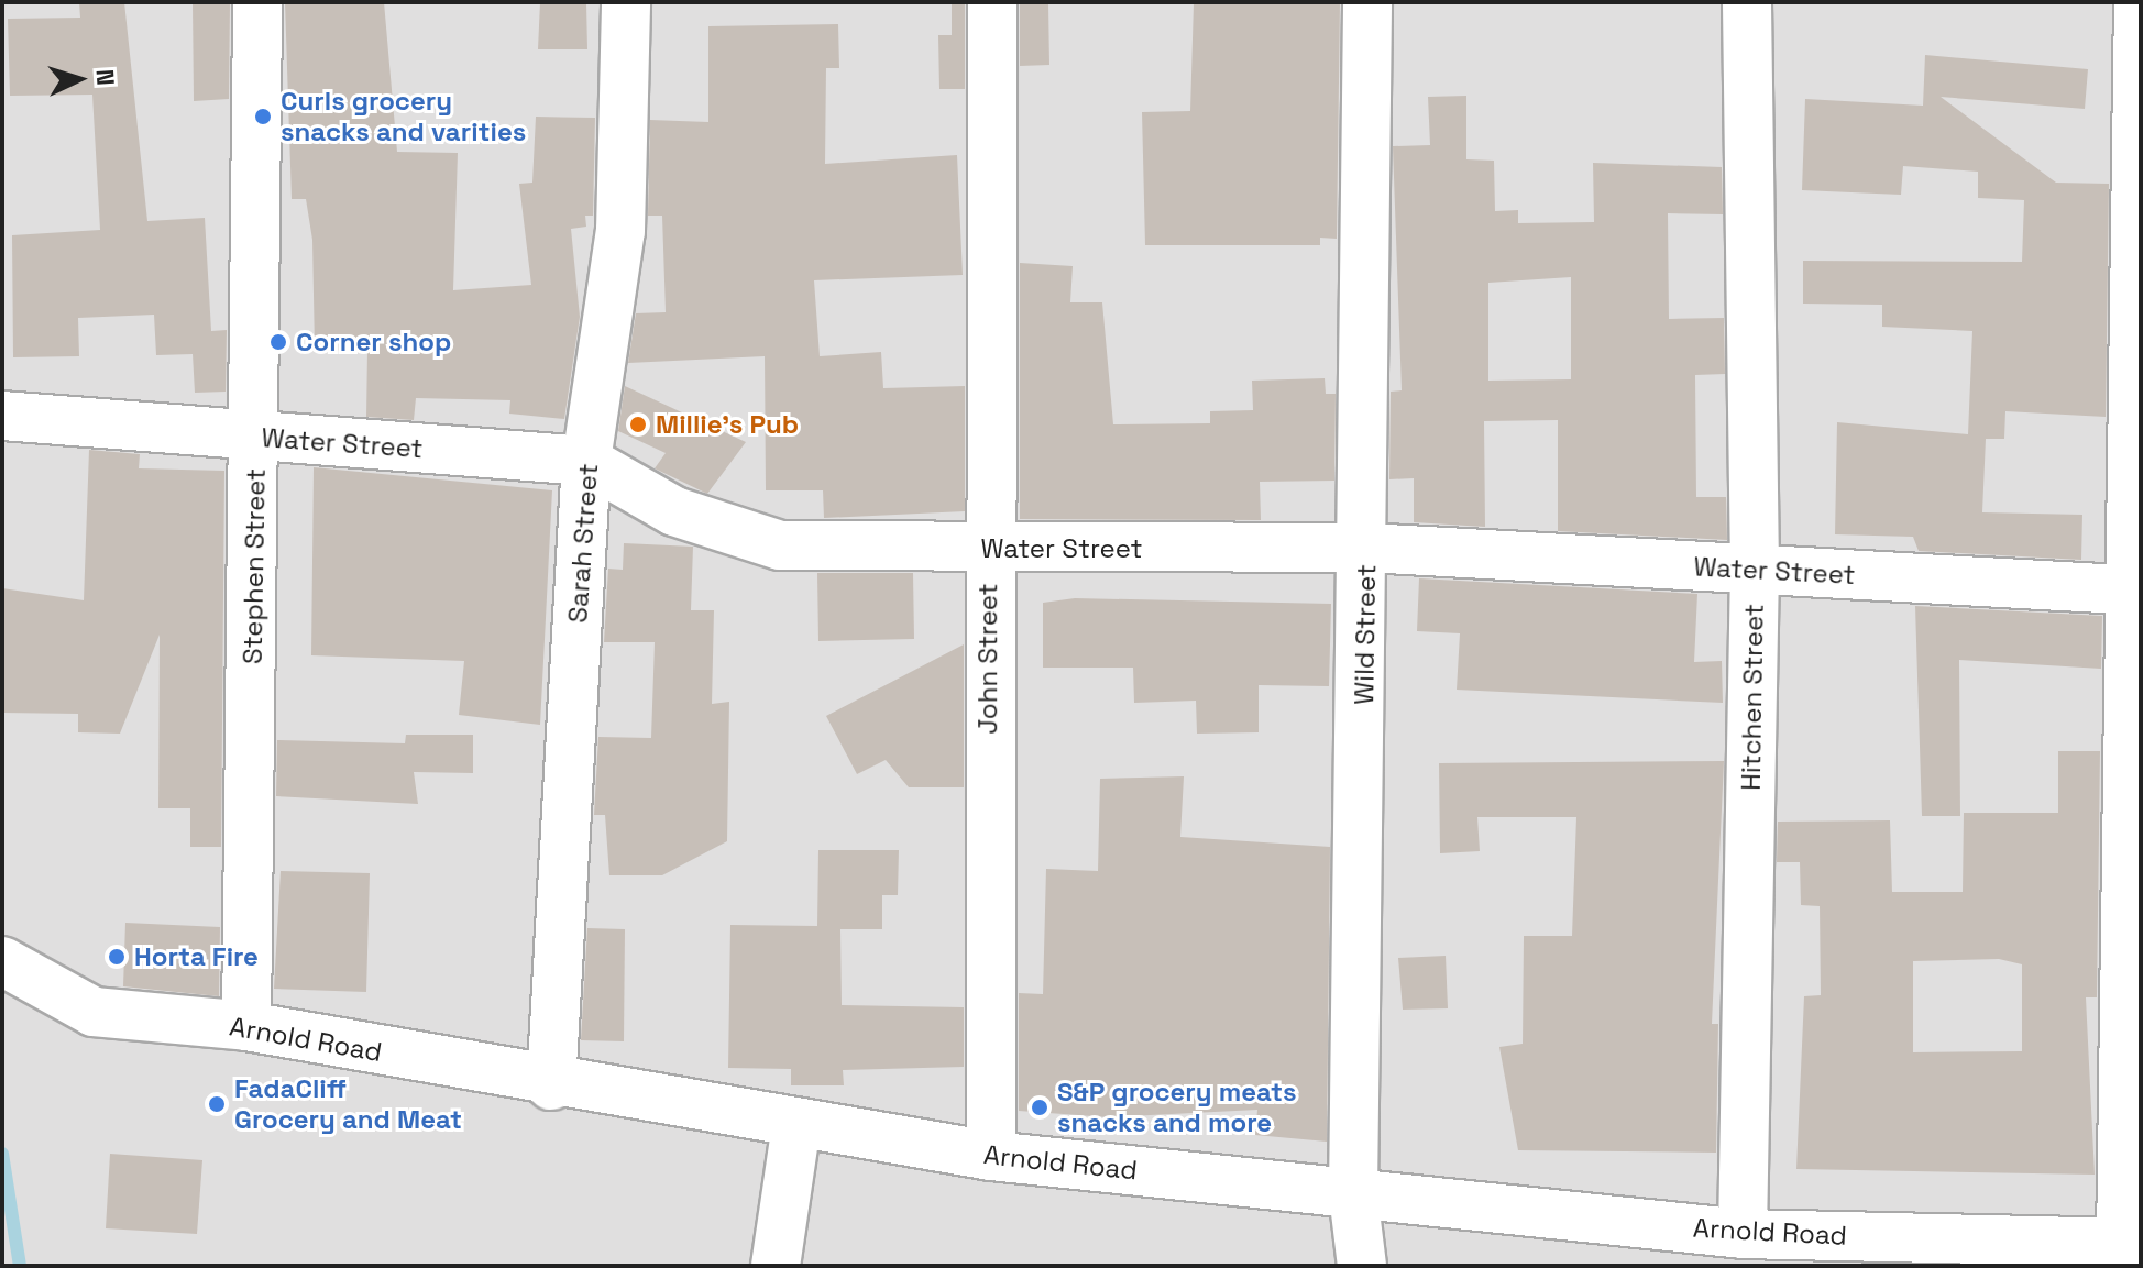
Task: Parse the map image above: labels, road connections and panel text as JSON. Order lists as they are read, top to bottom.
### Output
{
  "streets": {
    "street": [
      "Water Street",
      "Sarah Street",
      "Stephen Street",
      "Wild Street",
      "John Street",
      "Hitchen Street",
      "Arnold Road"
    ]
  },
  "crossings": [
    ["Water Street", "Sarah Street"],
    ["Water Street", "Stephen Street"],
    ["Water Street", "Wild Street"],
    ["Water Street", "John Street"],
    ["Water Street", "Hitchen Street"],
    ["Sarah Street", "Arnold Road"],
    ["Stephen Street", "Arnold Road"],
    ["Wild Street", "Arnold Road"],
    ["John Street", "Arnold Road"],
    ["Hitchen Street", "Arnold Road"]
  ],
  "places": [
    "Curls grocery snacks and varities",
    "Corner shop",
    "Millie’s Pub",
    "Horta Fire",
    "FadaCliff Grocery and Meat",
    "S&P grocery meats snacks and more"
  ],
  "north": "right"
}
